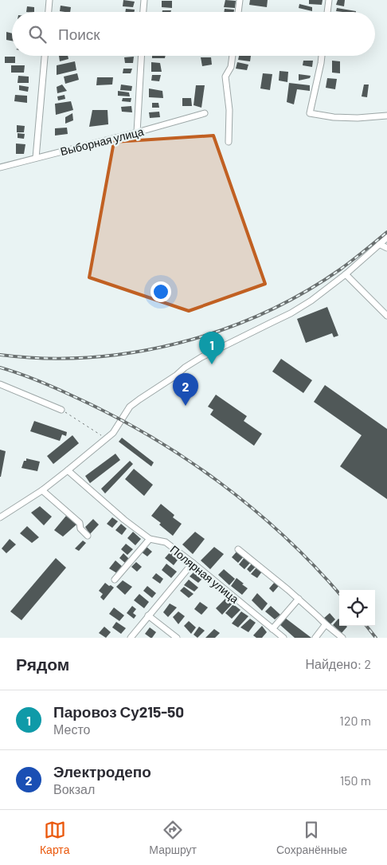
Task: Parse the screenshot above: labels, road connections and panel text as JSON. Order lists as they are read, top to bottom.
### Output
{
  "streets": {
    "street": ["Выборная улица", "Полярная улица"]
  },
  "page": {
    "search": "Поиск",
    "pins": ["1", "2"],
    "heading": ["Рядом", "Найдено: 2"],
    "list": [
      {
        "mark": "1",
        "name": "Паровоз Су215-50",
        "note": "Место",
        "value": "120 m"
      },
      {
        "mark": "2",
        "name": "Электродепо",
        "note": "Вокзал",
        "value": "150 m"
      }
    ],
    "nav": ["Карта", "Маршрут", "Сохранённые"]
  }
}
